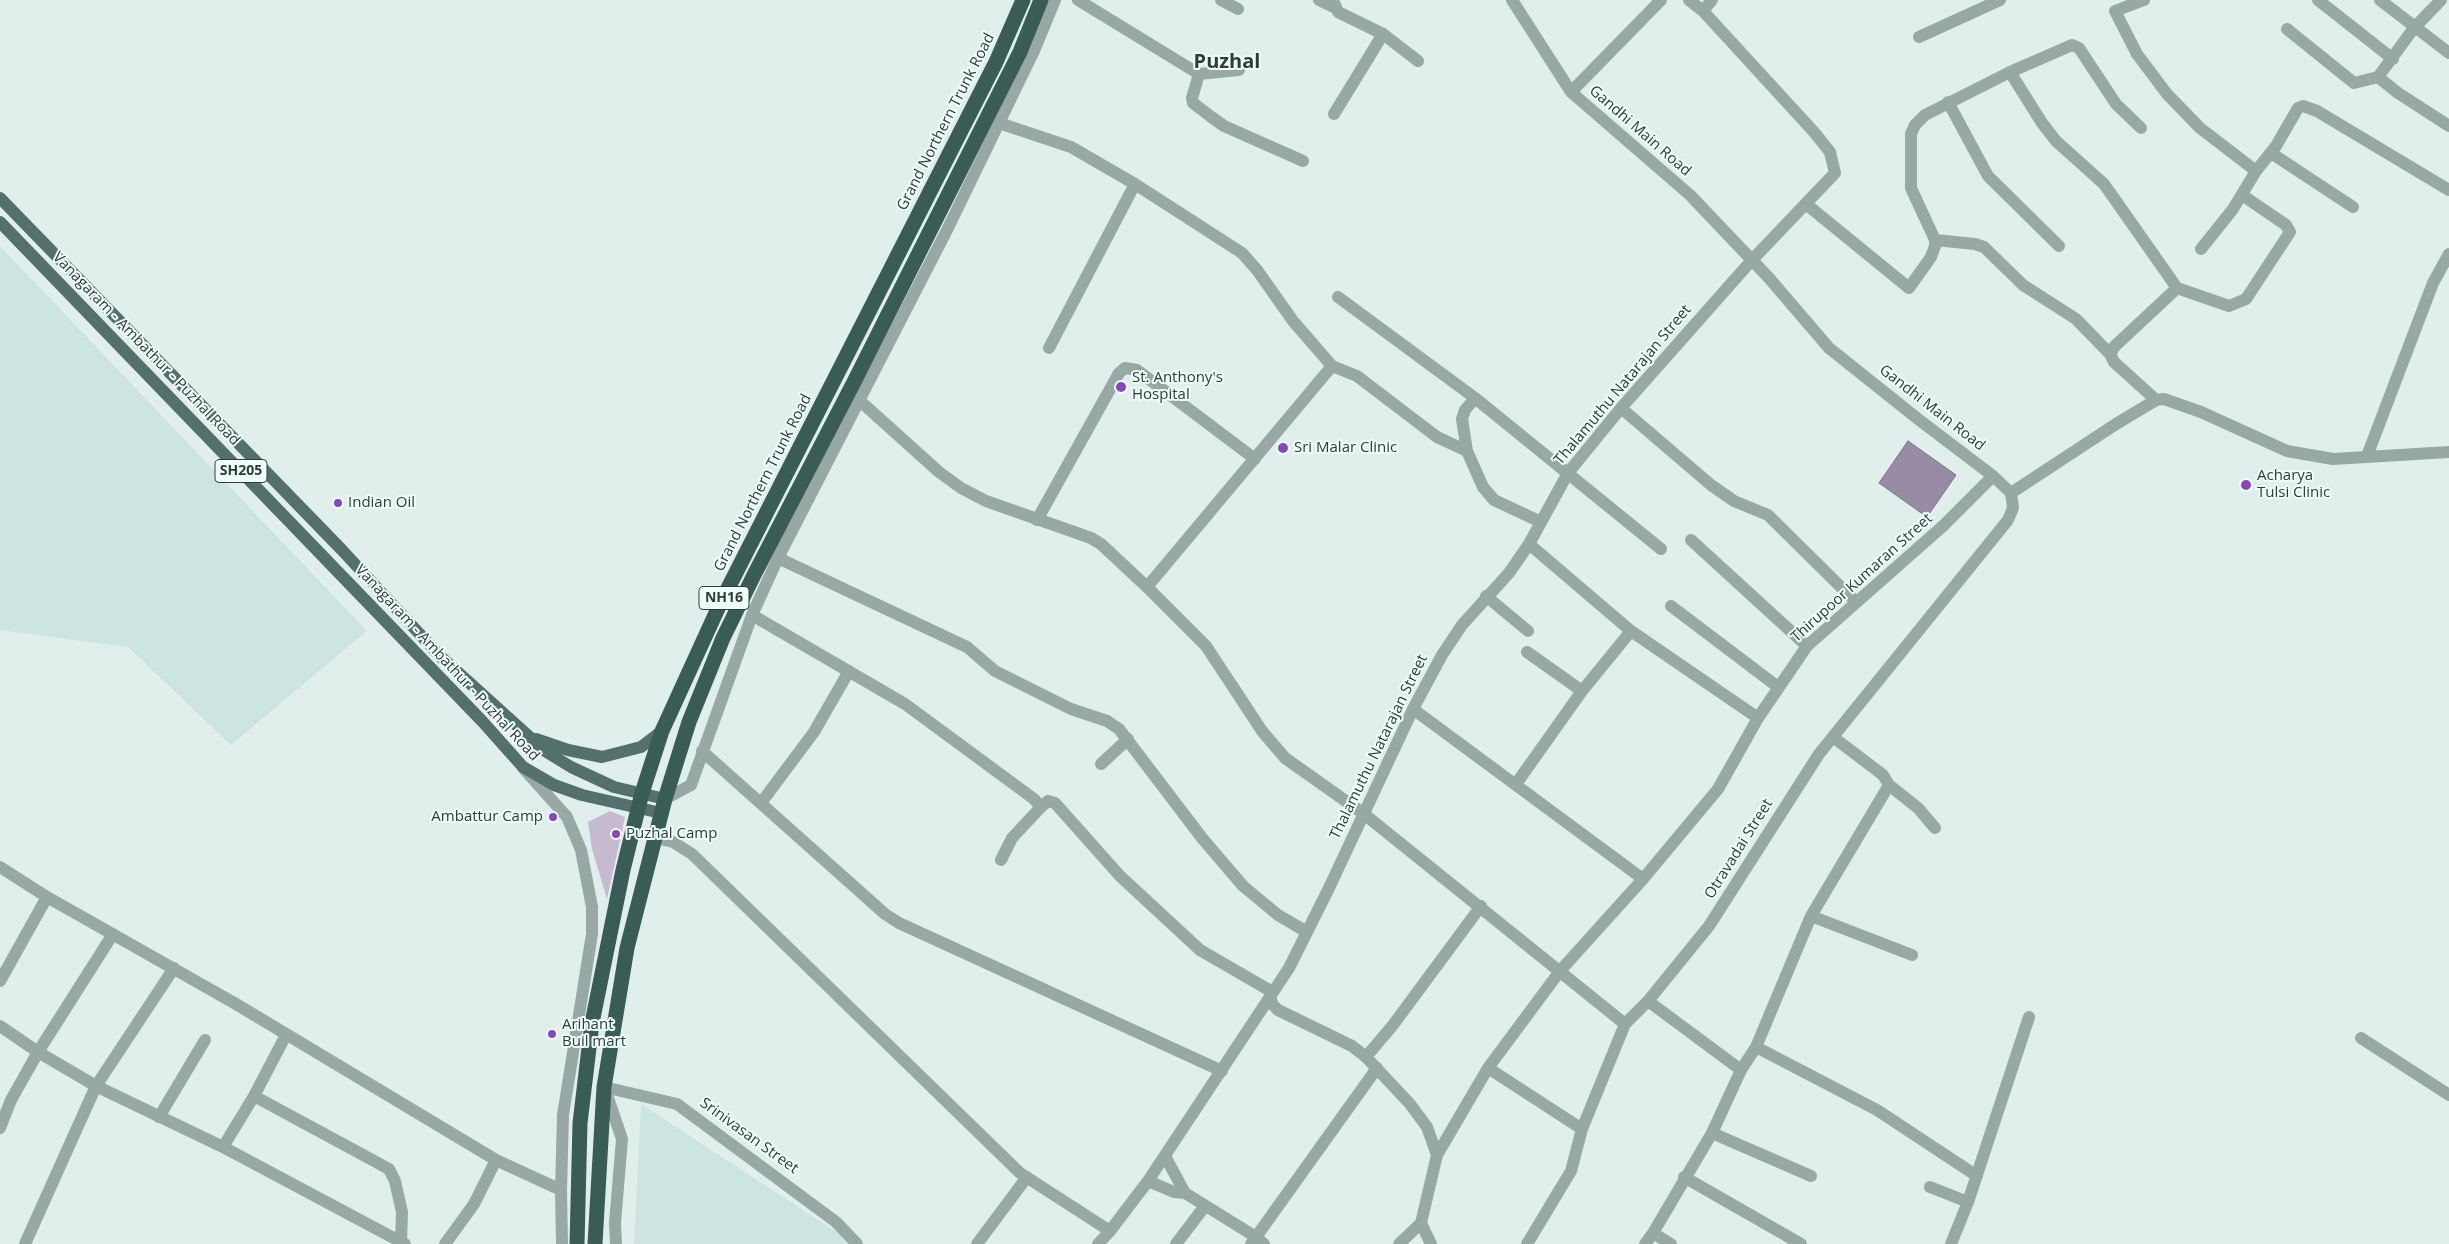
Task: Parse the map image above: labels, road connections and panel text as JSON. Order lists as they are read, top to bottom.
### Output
{
  "streets": {
    "highway": ["Grand Northern Trunk Road", "NH16"],
    "main road": ["Vanagaram - Ambathur - Puzhal Road", "SH205"],
    "street": [
      "Gandhi Main Road",
      "Thalamuthu Natarajan Street",
      "Thirupoor Kumaran Street",
      "Otravadai Street",
      "Srinivasan Street"
    ]
  },
  "crossings": [
    ["Gandhi Main Road", "Thalamuthu Natarajan Street"],
    ["Gandhi Main Road", "Thirupoor Kumaran Street"],
    ["Gandhi Main Road", "Otravadai Street"],
    ["NH16", "Srinivasan Street"]
  ],
  "districts": ["Puzhal"],
  "places": [
    "St. Anthony's Hospital",
    "Sri Malar Clinic",
    "Acharya Tulsi Clinic",
    "Indian Oil",
    "Ambattur Camp",
    "Puzhal Camp",
    "Arihant Buil mart"
  ]
}
